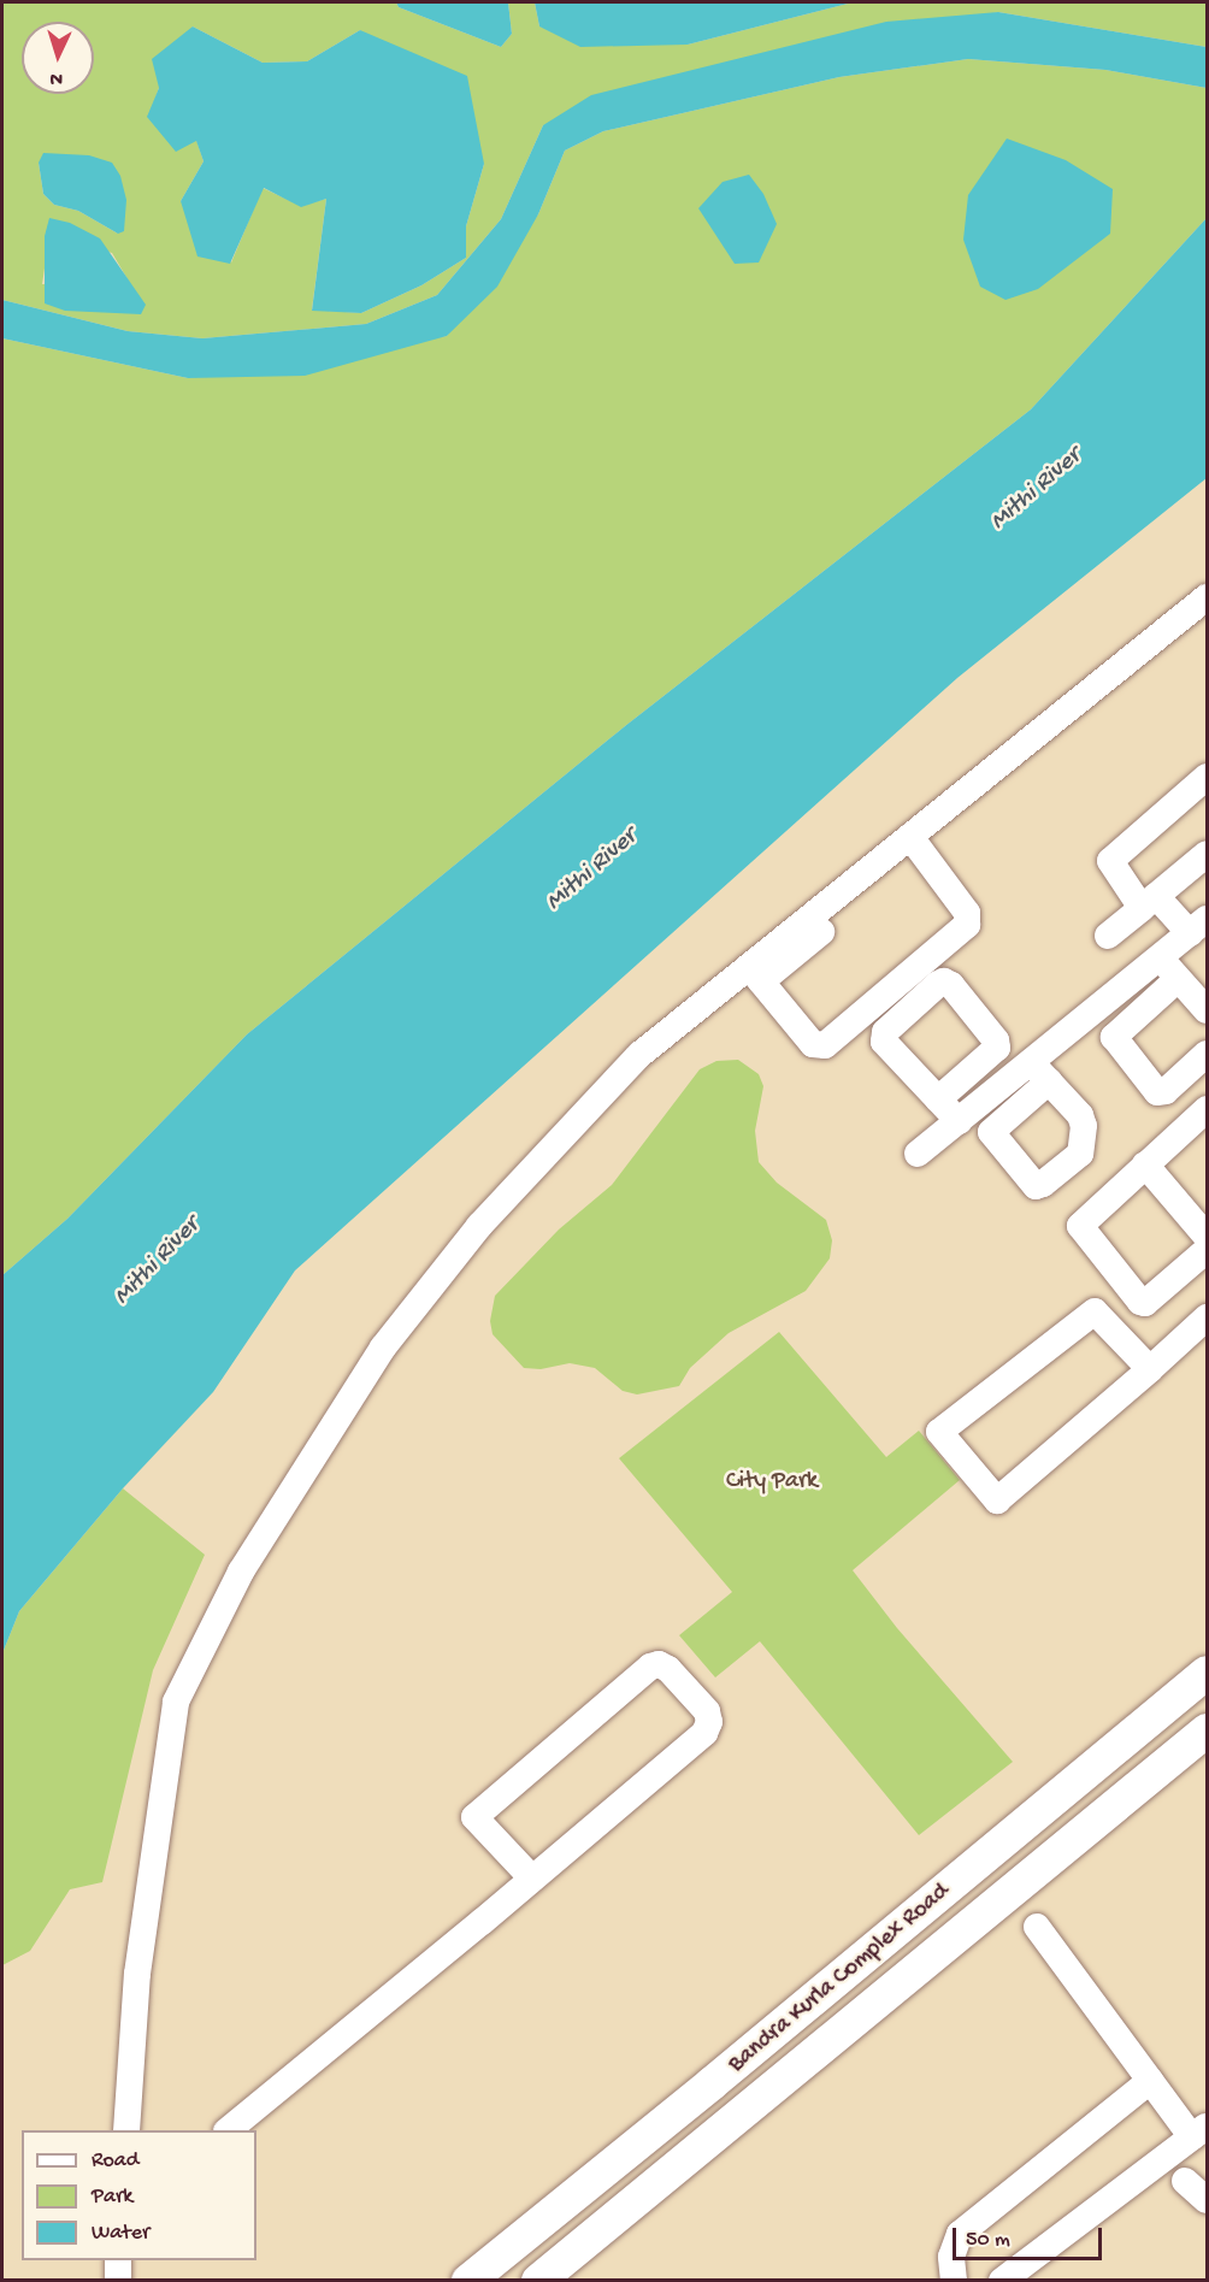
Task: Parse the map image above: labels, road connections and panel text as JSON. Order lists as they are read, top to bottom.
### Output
{
  "streets": {
    "main road": ["Bandra Kurla Complex Road"]
  },
  "water": ["Mithi River"],
  "parks": ["City Park"],
  "legend": ["Road", "Park", "Water"],
  "scale_bar": "50 m",
  "north": "bottom"
}
